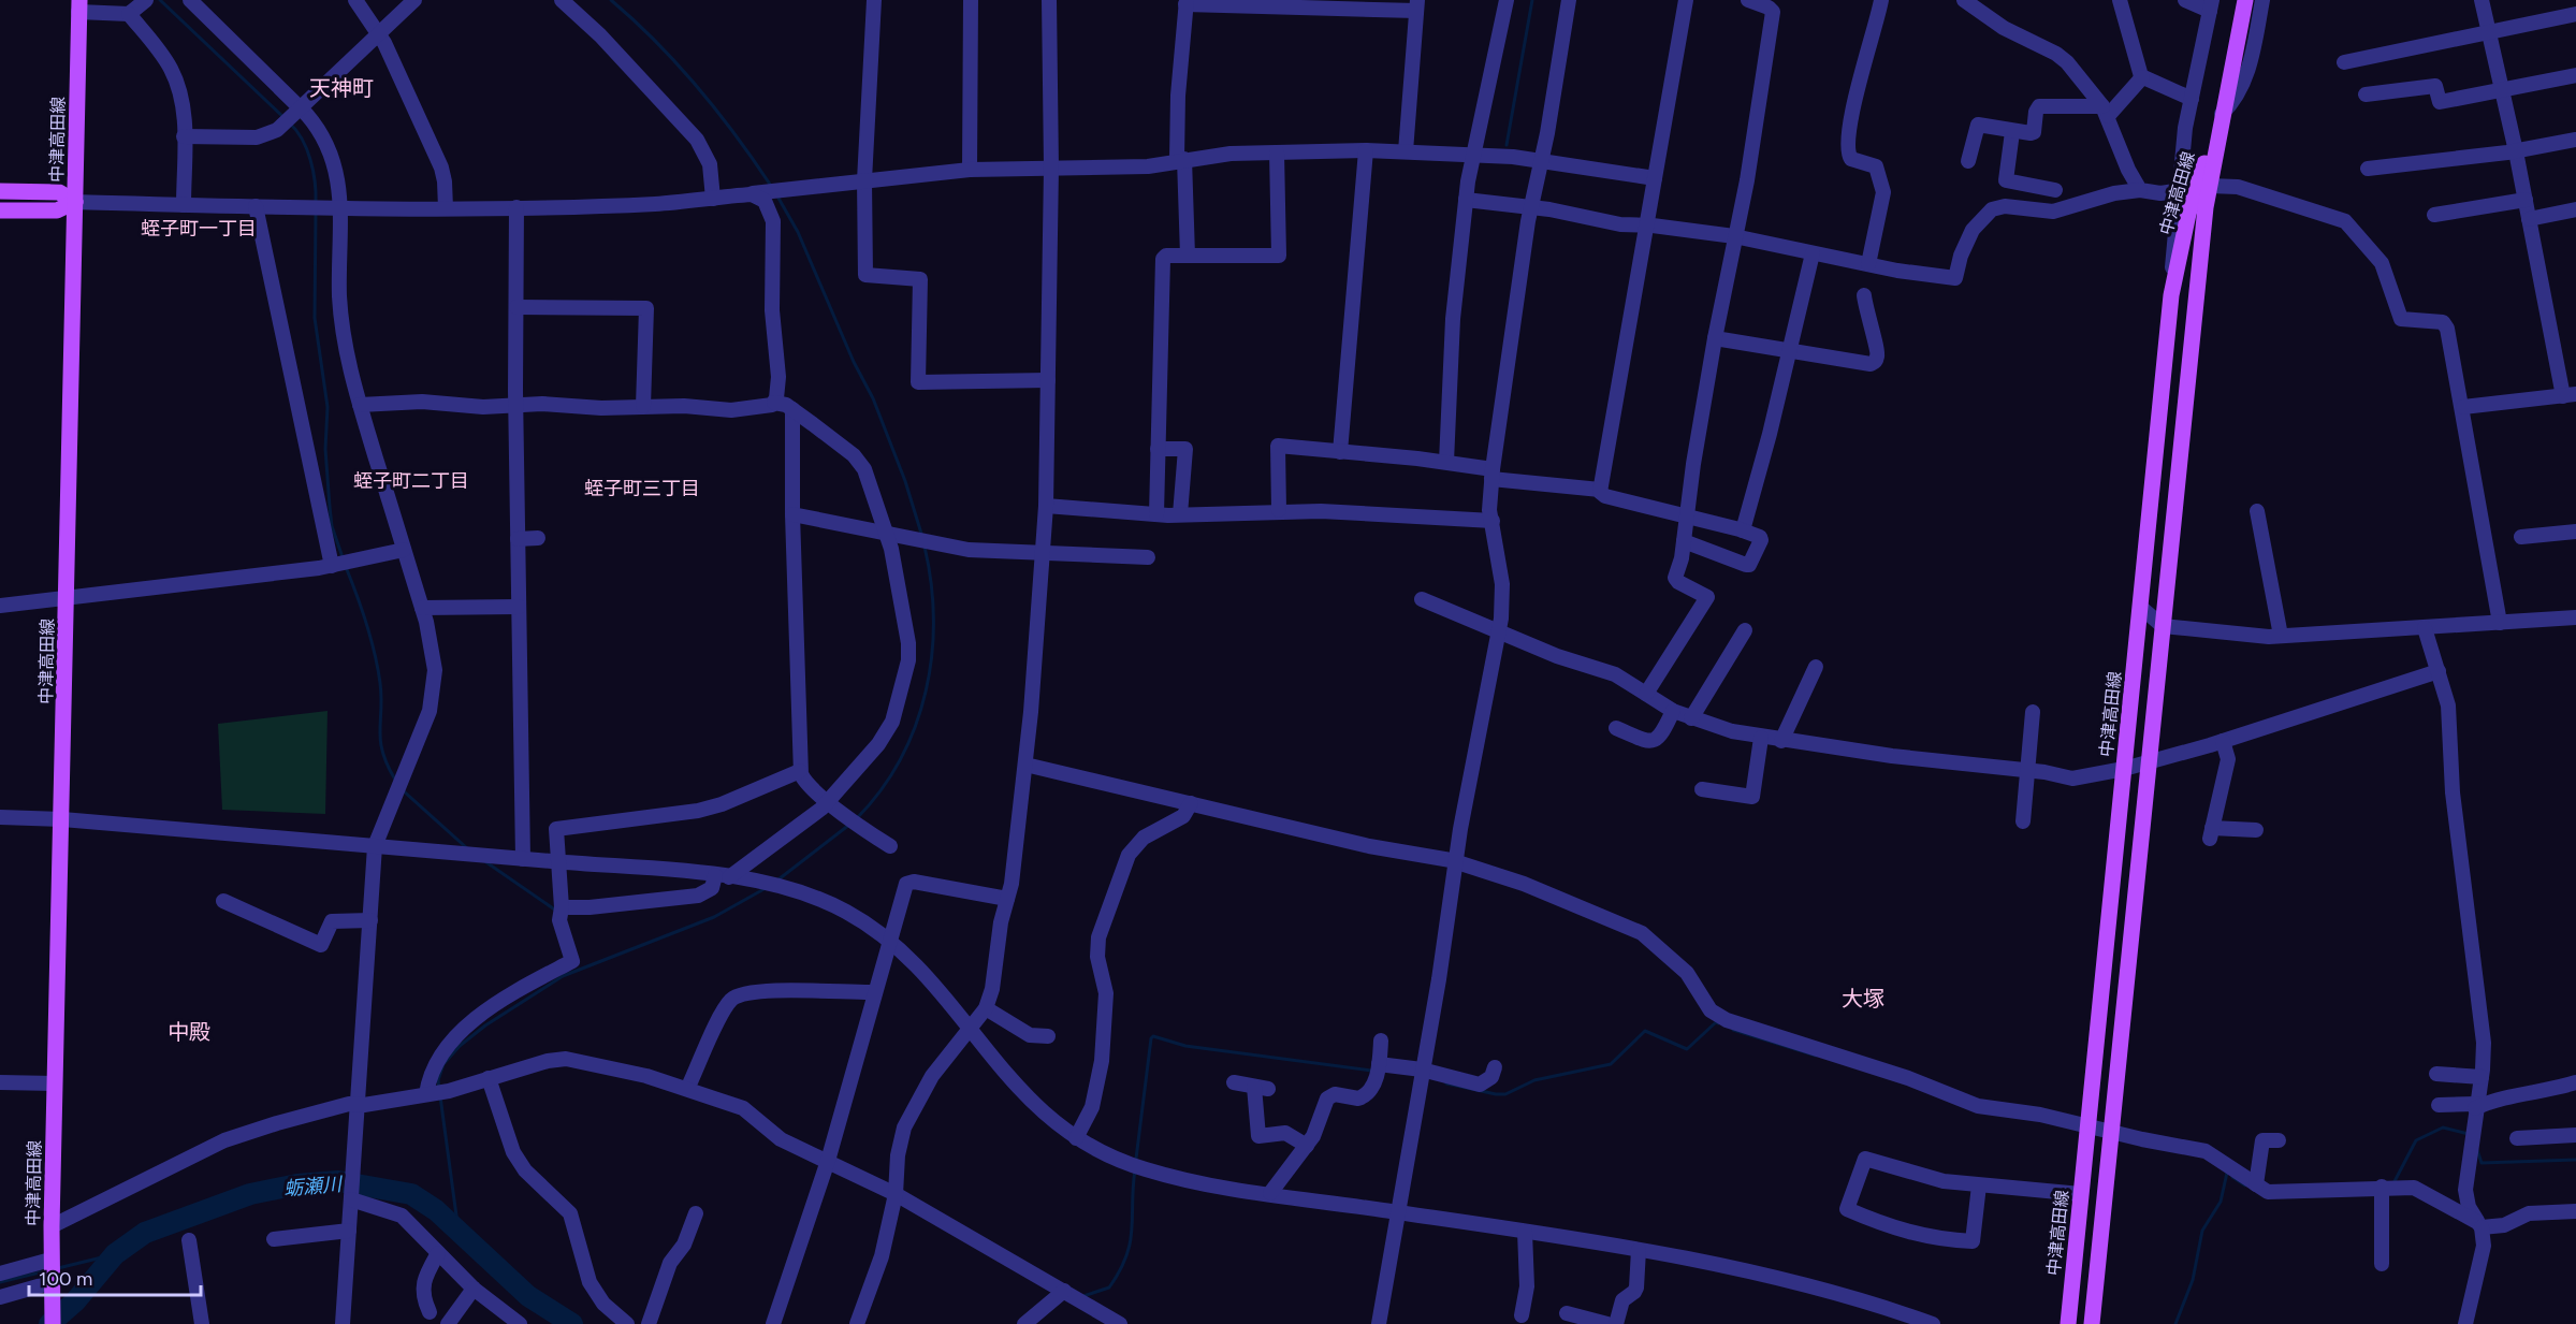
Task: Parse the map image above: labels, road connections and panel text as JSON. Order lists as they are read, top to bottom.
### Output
{
  "streets": {
    "main road": ["中津高田線"]
  },
  "districts": [
    "天神町",
    "蛭子町一丁目",
    "蛭子町二丁目",
    "蛭子町三丁目",
    "大塚",
    "中殿"
  ],
  "water": ["蛎瀬川"],
  "scale_bar": "100 m"
}
